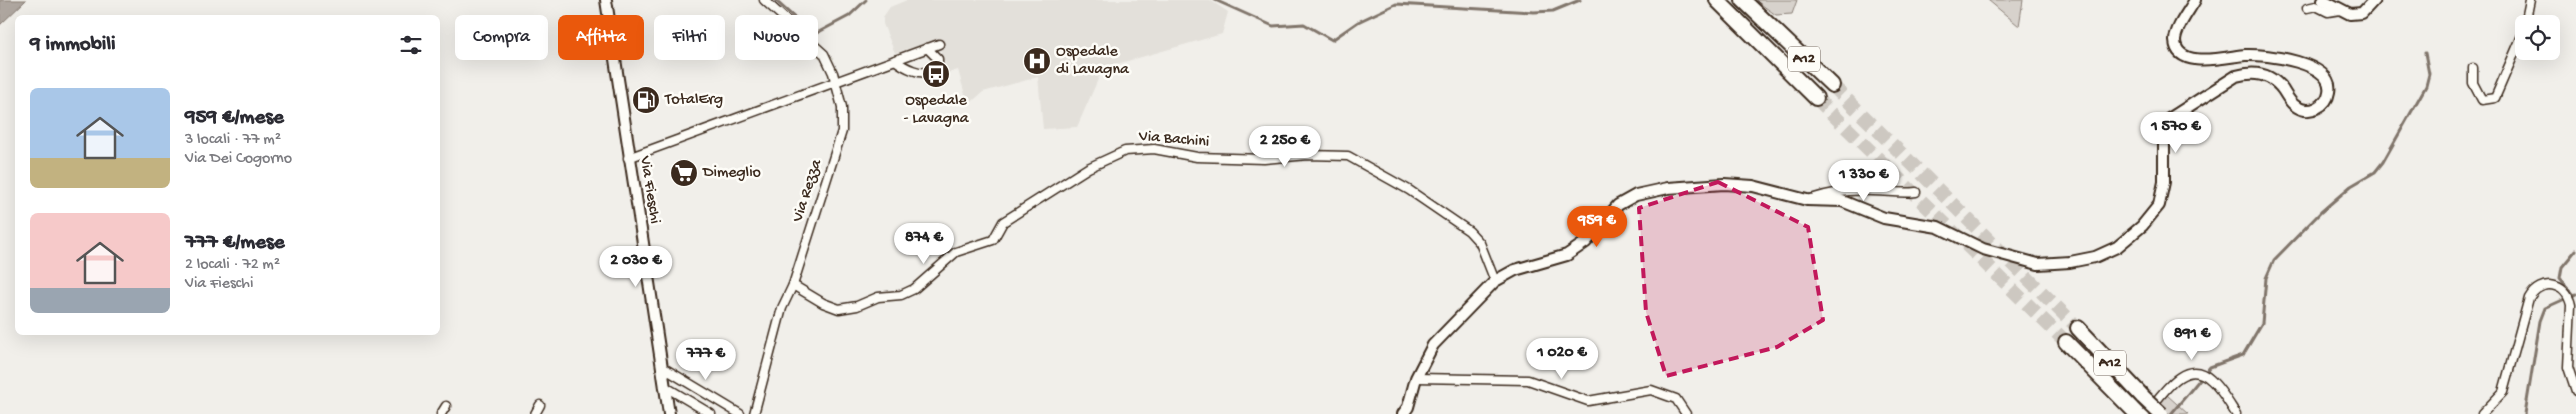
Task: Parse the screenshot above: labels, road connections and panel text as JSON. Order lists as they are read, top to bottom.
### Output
{
  "streets": {
    "highway": ["A12"],
    "street": ["Via Bachini", "Via Fieschi", "Via Rezza"]
  },
  "crossings": [
    ["Via Bachini", "Via Rezza"]
  ],
  "places": {
    "hospital": ["Ospedale di Lavagna"],
    "bus stop": ["Ospedale - Lavagna"],
    "fuel station": ["TotalErg"],
    "supermarket": ["Dimeglio"]
  },
  "page": {
    "chip": [
      "Compra",
      "Affitta",
      "Filtri",
      "Nuovo"
    ],
    "heading": "9 immobili",
    "list": [
      {
        "name": "959 €/mese",
        "note": "3 locali · 77 m² · Via Dei Cogorno"
      },
      {
        "name": "777 €/mese",
        "note": "2 locali · 72 m² · Via Fieschi"
      }
    ],
    "price": [
      "1 570 €",
      "2 250 €",
      "1 330 €",
      "959 €",
      "874 €",
      "2 030 €",
      "891 €",
      "1 020 €",
      "777 €"
    ]
  }
}
